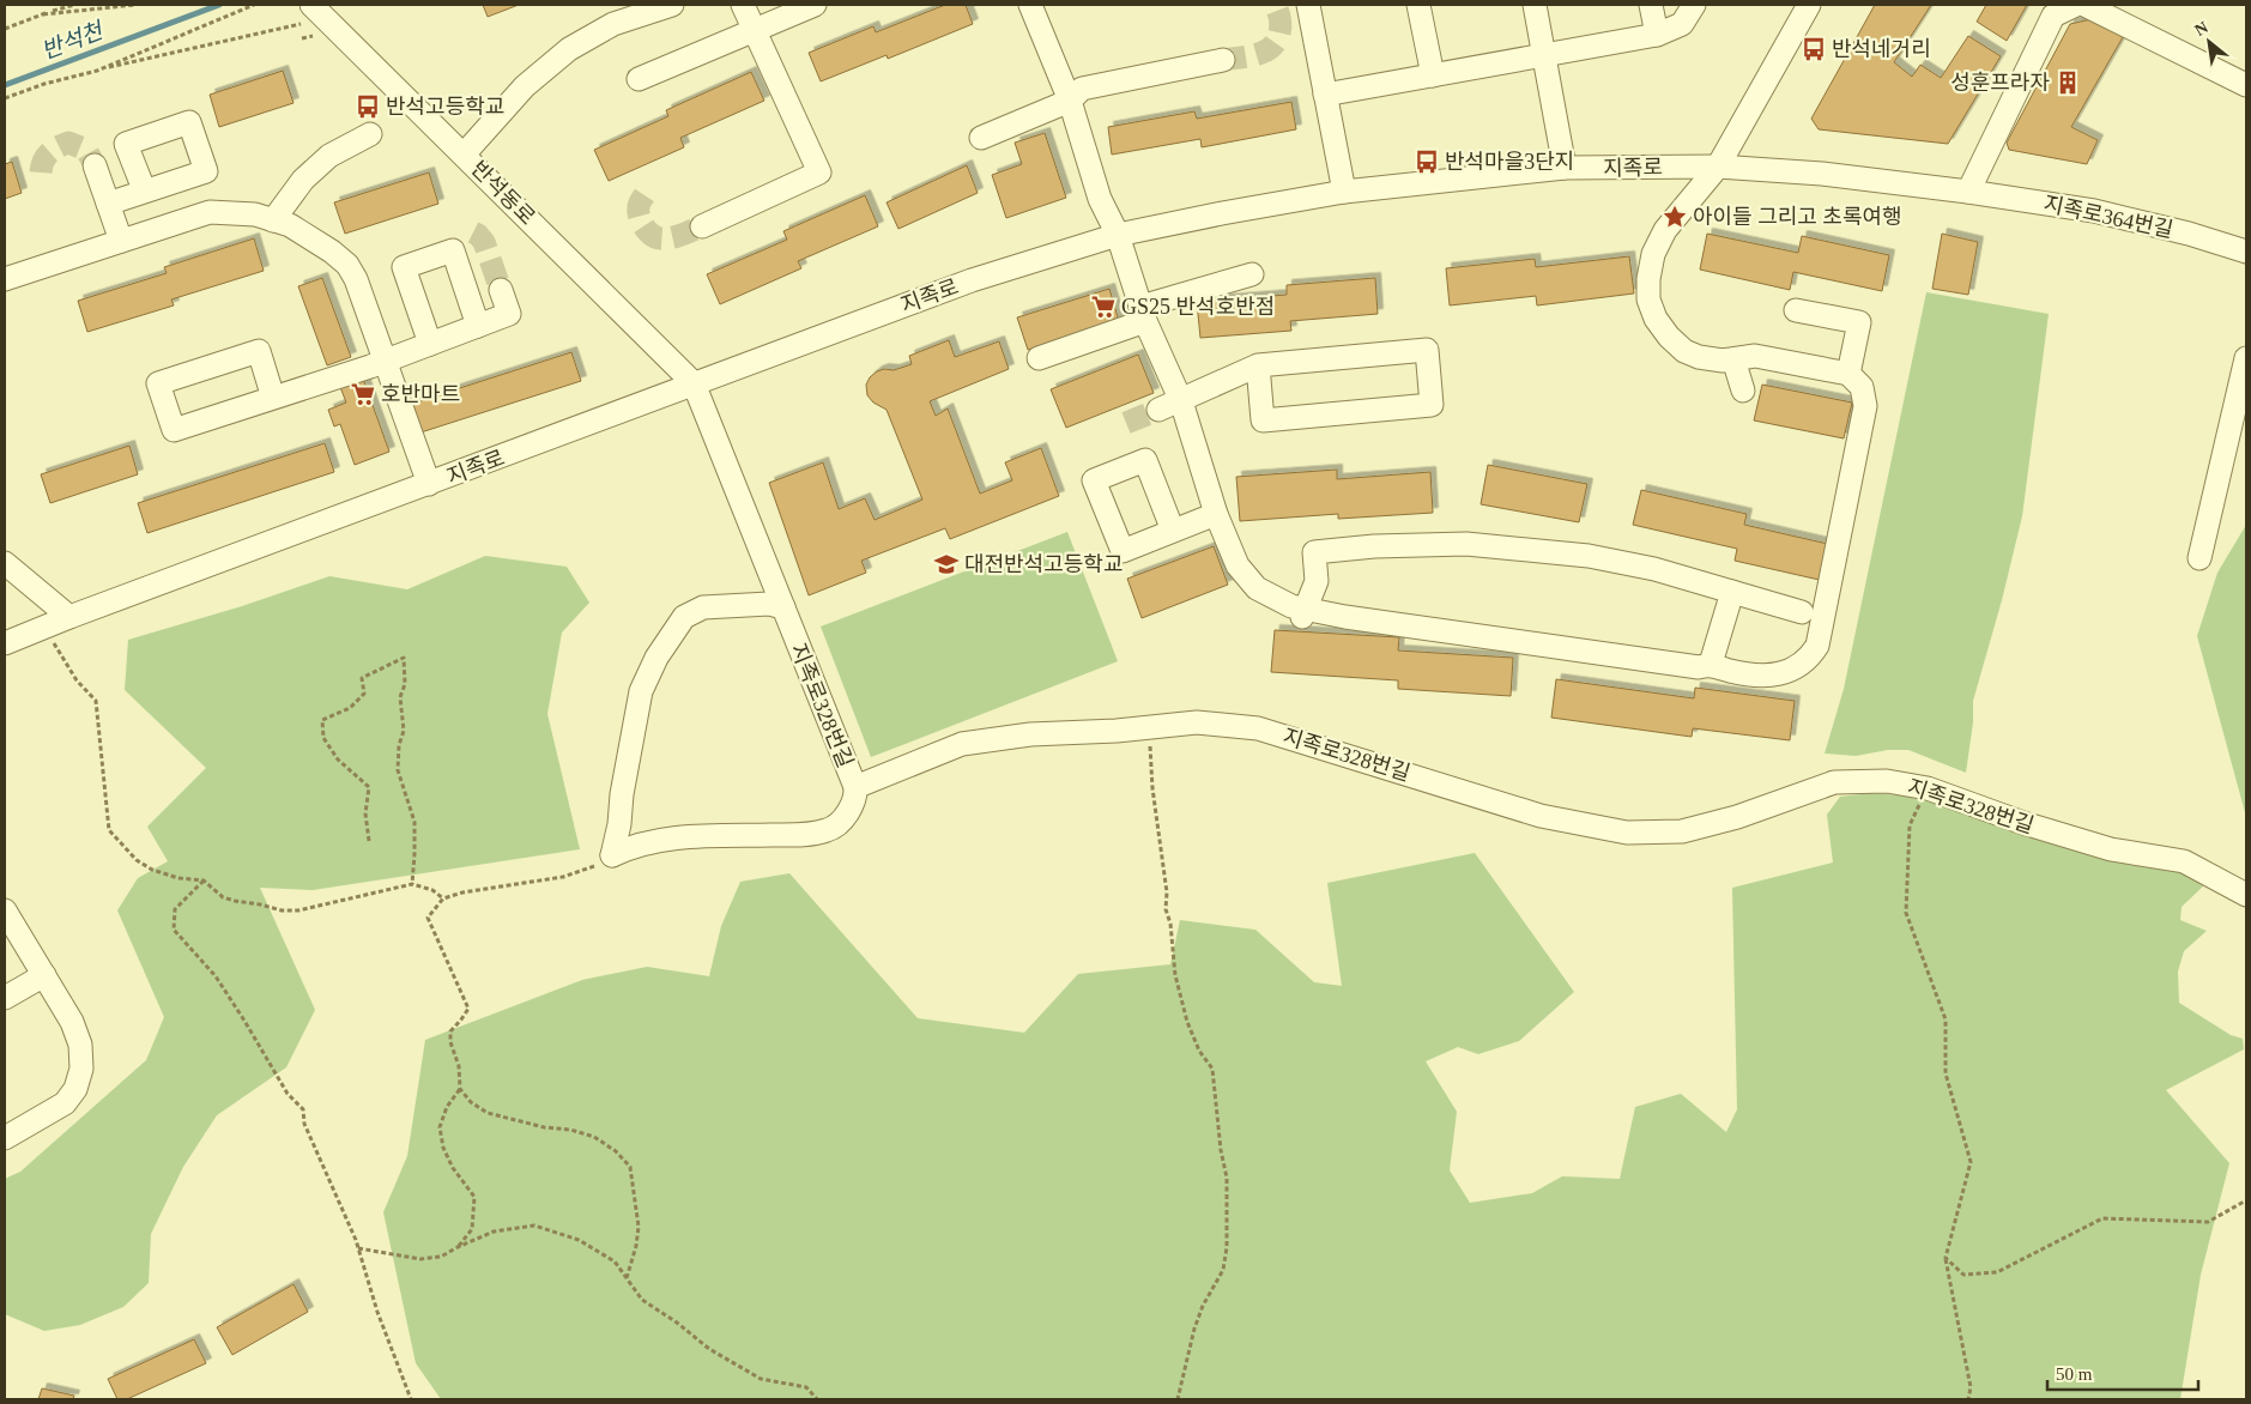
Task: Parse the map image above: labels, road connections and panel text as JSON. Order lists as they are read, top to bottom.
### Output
{
  "streets": {
    "street": [
      "지족로",
      "반석동로",
      "지족로364번길",
      "지족로328번길"
    ]
  },
  "crossings": [
    ["지족로", "반석동로"],
    ["지족로", "지족로364번길"],
    ["지족로", "지족로328번길"],
    ["반석동로", "지족로328번길"]
  ],
  "water": ["반석천"],
  "places": {
    "bus stop": ["반석네거리", "반석고등학교", "반석마을3단지"],
    "building": ["성훈프라자"],
    "place": ["아이들 그리고 초록여행"],
    "supermarket": ["GS25 반석호반점", "호반마트"],
    "school or university": ["대전반석고등학교"]
  },
  "scale_bar": "50 m",
  "north": "top left"
}
